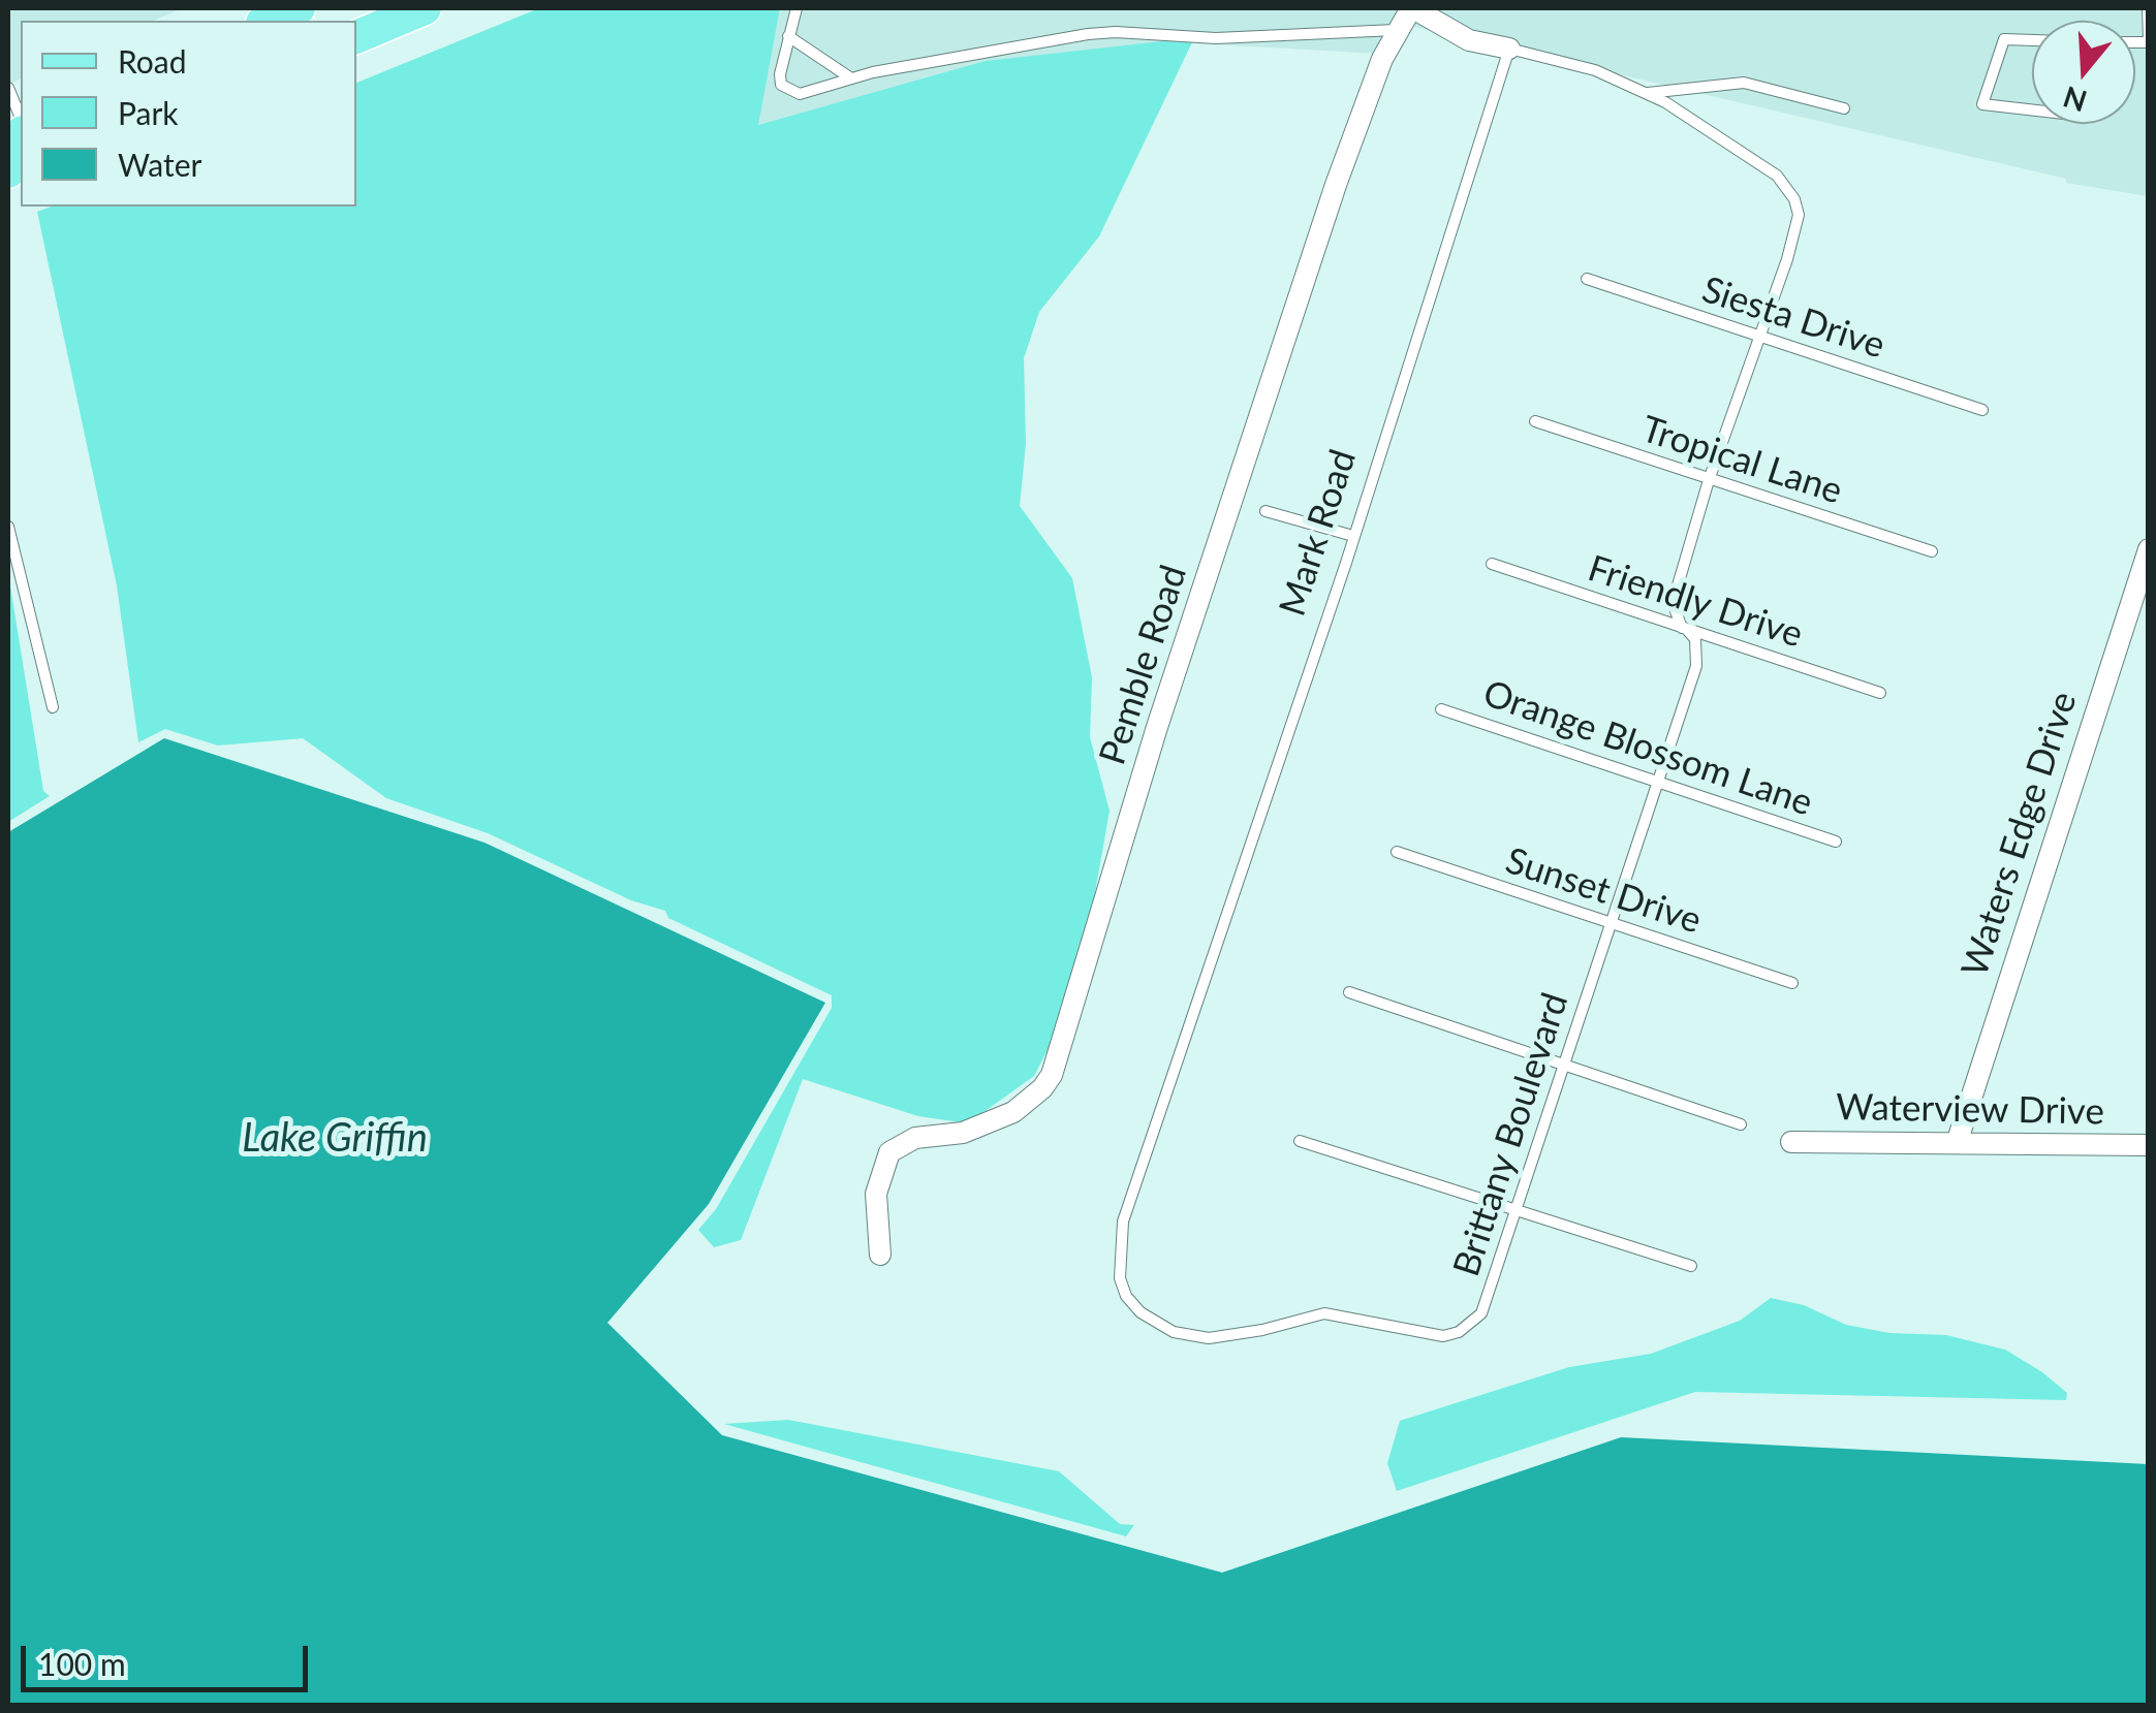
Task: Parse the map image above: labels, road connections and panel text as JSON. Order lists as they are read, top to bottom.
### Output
{
  "streets": {
    "street": ["Pemble Road", "Waters Edge Drive", "Waterview Drive"],
    "lane": [
      "Siesta Drive",
      "Tropical Lane",
      "Mark Road",
      "Friendly Drive",
      "Orange Blossom Lane",
      "Sunset Drive",
      "Brittany Boulevard"
    ]
  },
  "crossings": [
    ["Siesta Drive", "Brittany Boulevard"],
    ["Tropical Lane", "Brittany Boulevard"],
    ["Mark Road", "Brittany Boulevard"],
    ["Friendly Drive", "Brittany Boulevard"],
    ["Orange Blossom Lane", "Brittany Boulevard"],
    ["Waters Edge Drive", "Waterview Drive"],
    ["Sunset Drive", "Brittany Boulevard"]
  ],
  "water": ["Lake Griffin"],
  "legend": ["Road", "Park", "Water"],
  "scale_bar": "100 m",
  "north": "bottom"
}
